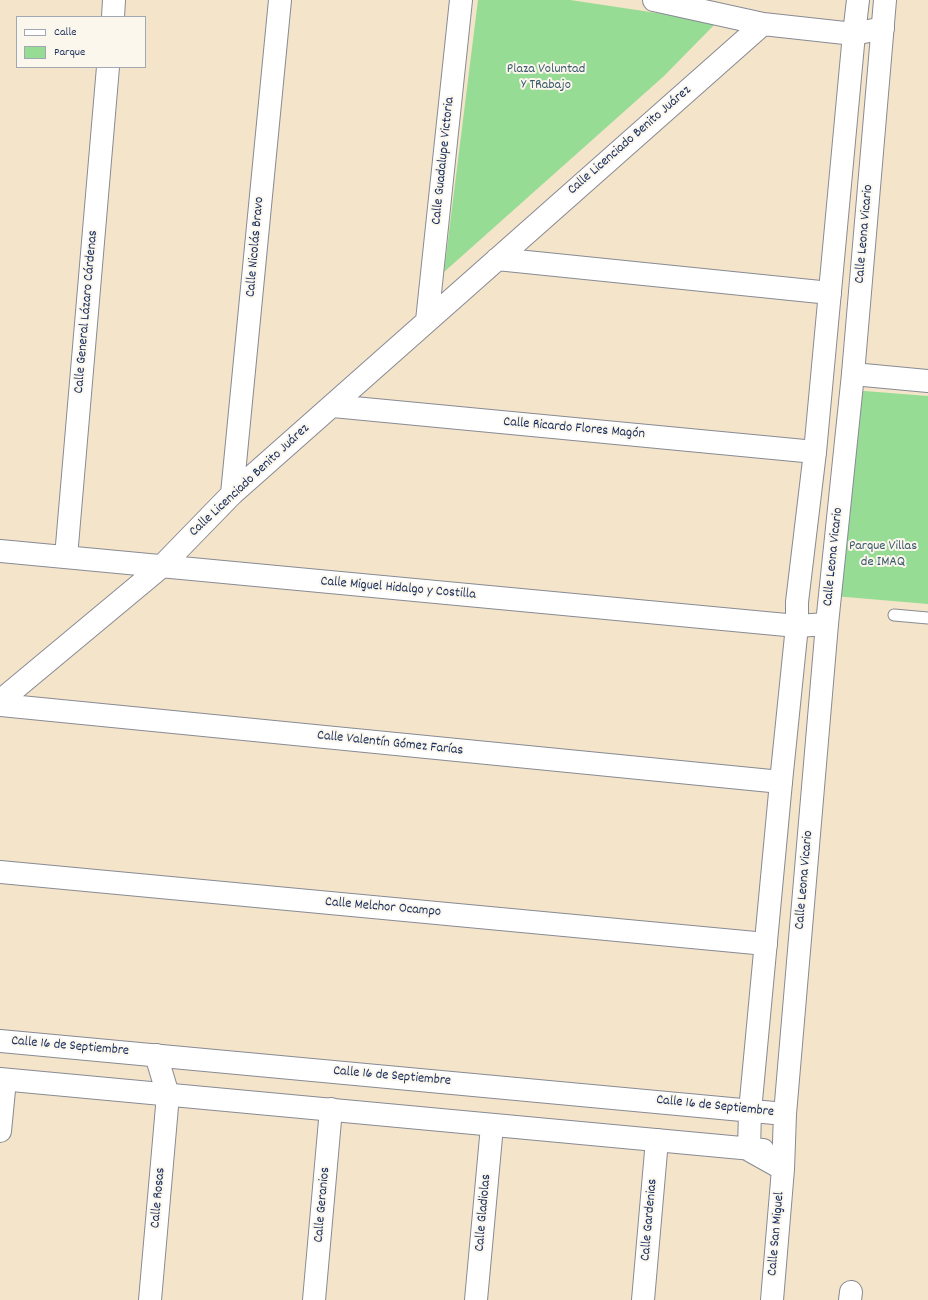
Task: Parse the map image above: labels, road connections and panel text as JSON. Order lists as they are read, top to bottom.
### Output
{
  "streets": {
    "street": [
      "Calle Licenciado Benito Juárez",
      "Calle Guadalupe Victoria",
      "Calle Leona Vicario",
      "Calle Nicolás Bravo",
      "Calle General Lázaro Cárdenas",
      "Calle Ricardo Flores Magón",
      "Calle Miguel Hidalgo y Costilla",
      "Calle Valentín Gómez Farías",
      "Calle Melchor Ocampo",
      "Calle 16 de Septiembre",
      "Calle Rosas",
      "Calle Geranios",
      "Calle Gladiolas",
      "Calle Gardenias",
      "Calle San Miguel"
    ]
  },
  "crossings": [
    ["Calle Licenciado Benito Juárez", "Calle Guadalupe Victoria"],
    ["Calle Licenciado Benito Juárez", "Calle Nicolás Bravo"],
    ["Calle Licenciado Benito Juárez", "Calle Ricardo Flores Magón"],
    ["Calle Licenciado Benito Juárez", "Calle Miguel Hidalgo y Costilla"],
    ["Calle Leona Vicario", "Calle Ricardo Flores Magón"],
    ["Calle Leona Vicario", "Calle Miguel Hidalgo y Costilla"],
    ["Calle Leona Vicario", "Calle Valentín Gómez Farías"],
    ["Calle Leona Vicario", "Calle Melchor Ocampo"],
    ["Calle Leona Vicario", "Calle 16 de Septiembre"],
    ["Calle Leona Vicario", "Calle San Miguel"],
    ["Calle General Lázaro Cárdenas", "Calle Miguel Hidalgo y Costilla"]
  ],
  "parks": ["Plaza Voluntad Y TRabajo", "Parque Villas de IMAQ"],
  "legend": ["Calle", "Parque"]
}
